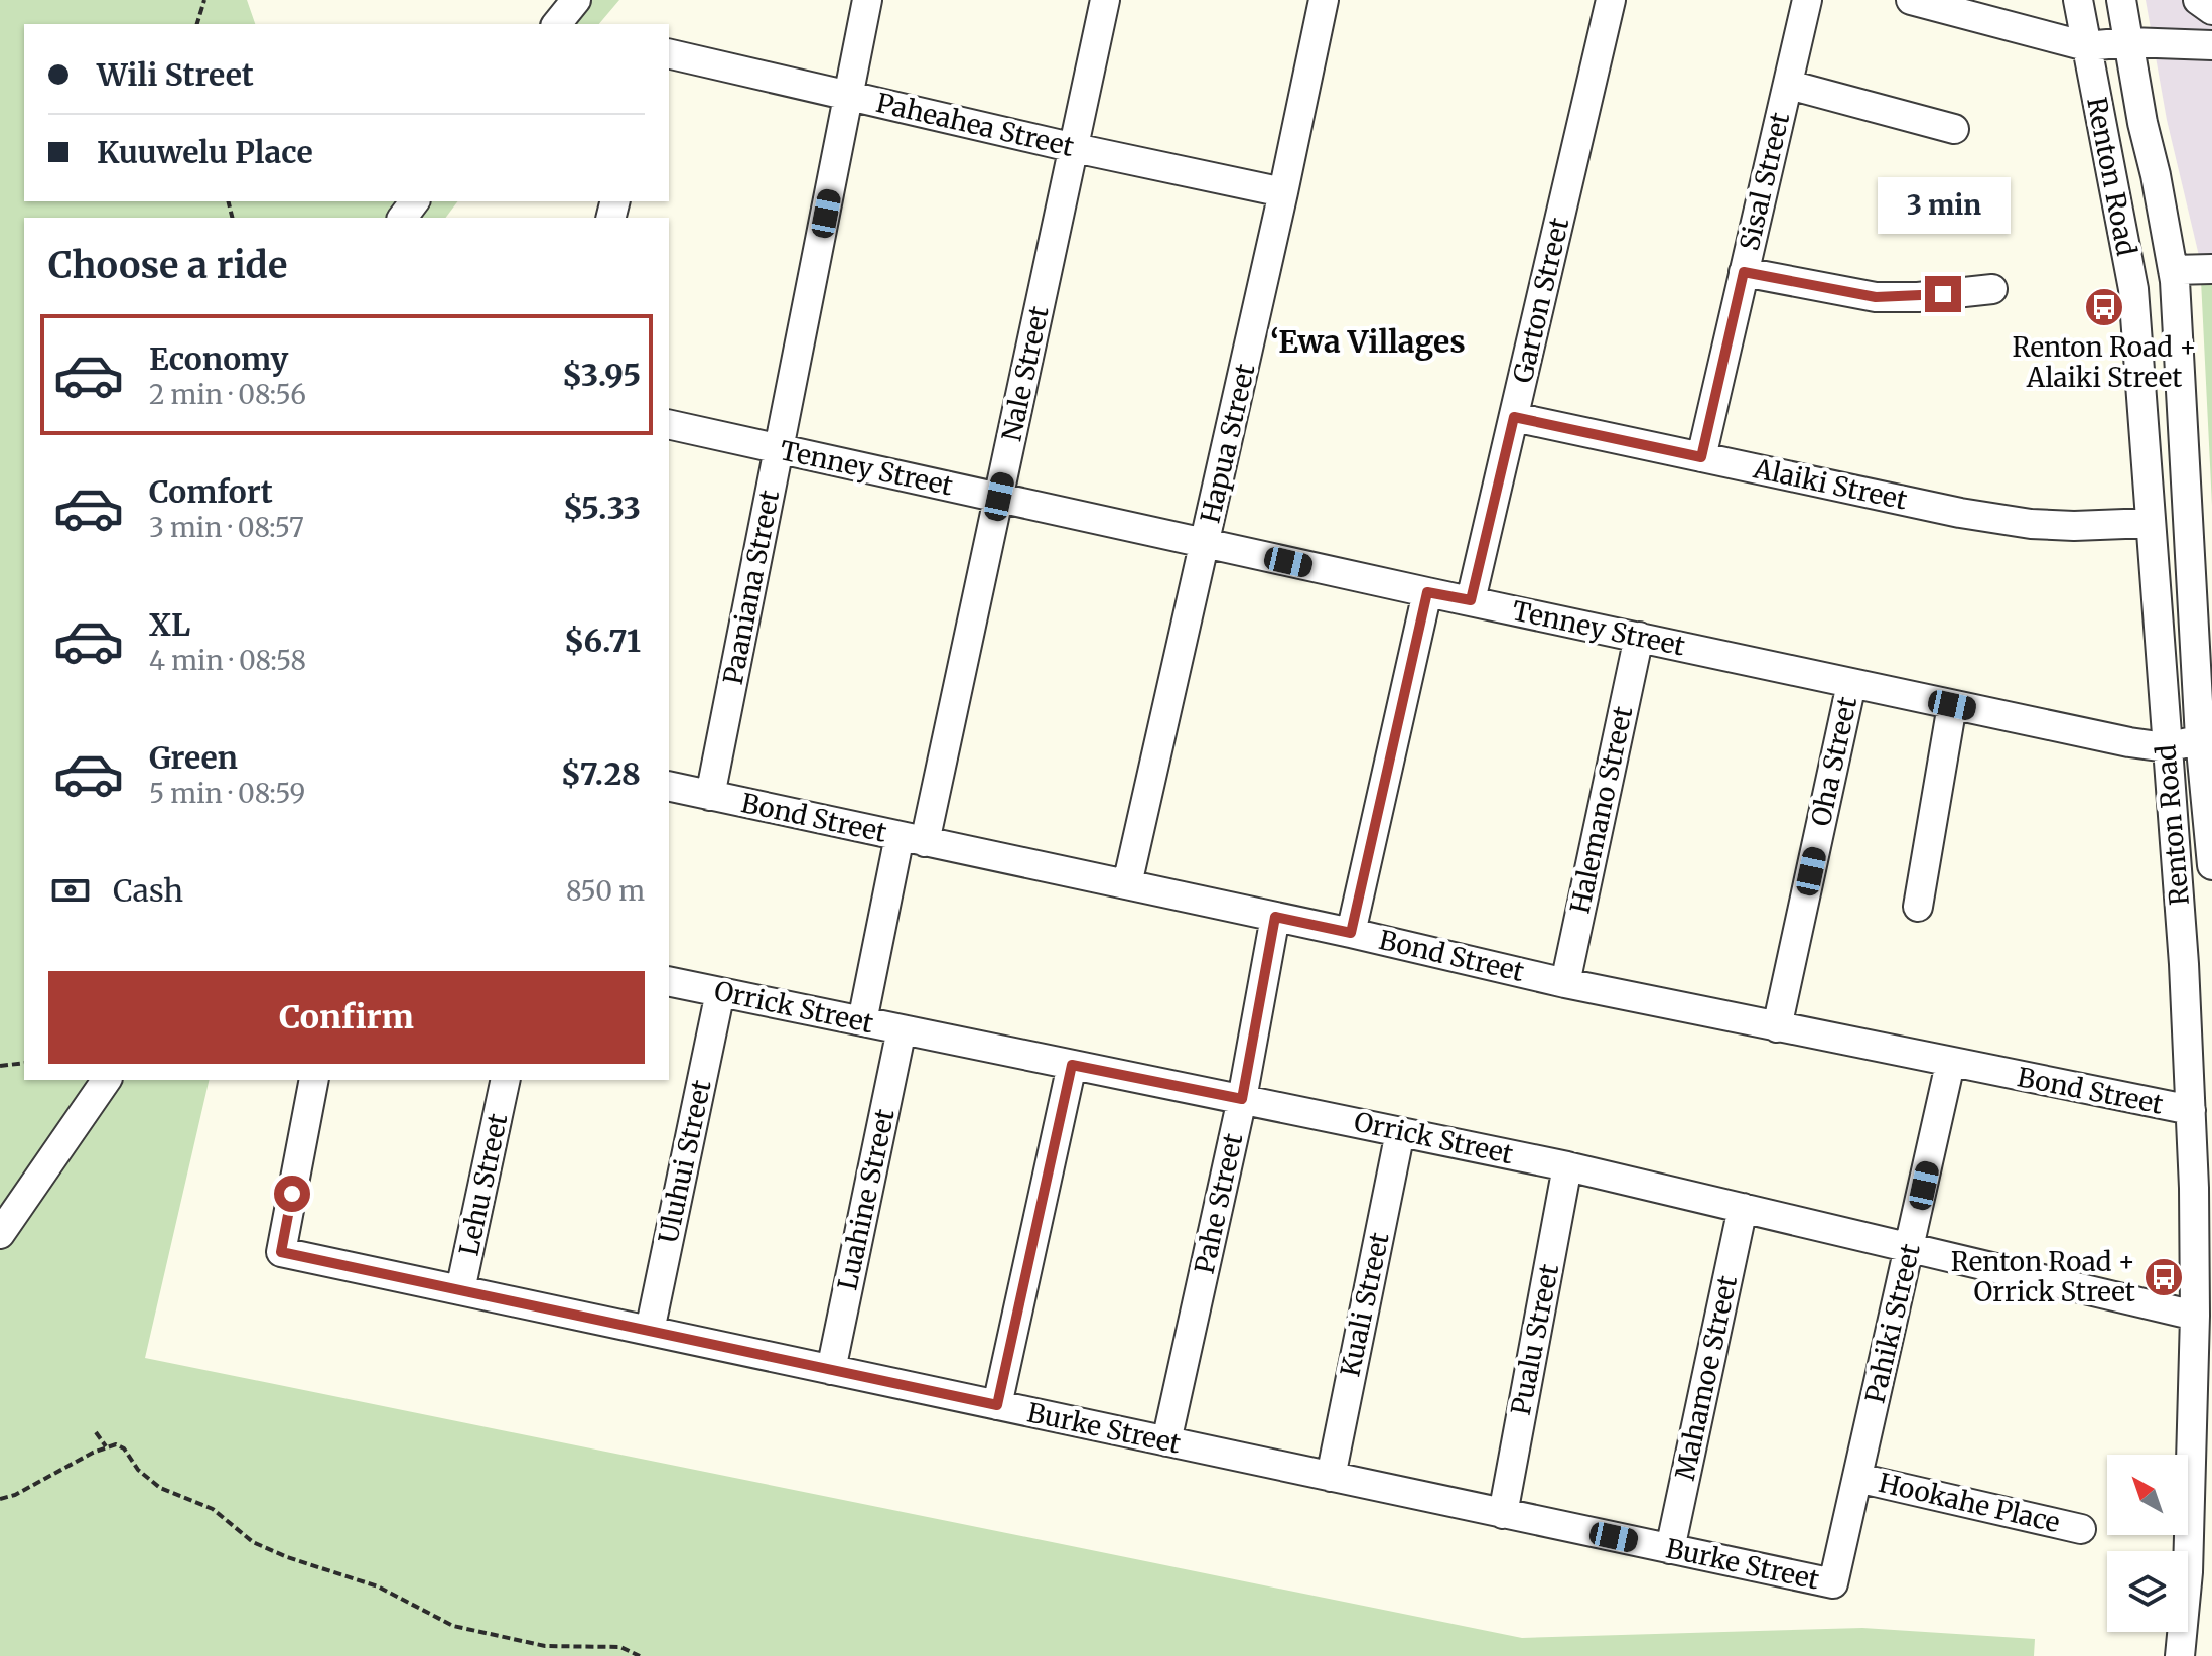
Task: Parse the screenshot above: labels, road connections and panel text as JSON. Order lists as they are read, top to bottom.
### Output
{
  "streets": {
    "street": [
      "Paheahea Street",
      "Renton Road",
      "Sisal Street",
      "Garton Street",
      "Nale Street",
      "Hapua Street",
      "Tenney Street",
      "Alaiki Street",
      "Paaniana Street",
      "Oha Street",
      "Halemano Street",
      "Bond Street",
      "Orrick Street",
      "Uluhui Street",
      "Lehu Street",
      "Luahine Street",
      "Pahe Street",
      "Kuali Street",
      "Pahiki Street",
      "Pualu Street",
      "Mahamoe Street",
      "Burke Street",
      "Hookahe Place"
    ]
  },
  "crossings": [
    ["Paheahea Street", "Nale Street"],
    ["Paheahea Street", "Hapua Street"],
    ["Paheahea Street", "Paaniana Street"],
    ["Renton Road", "Tenney Street"],
    ["Renton Road", "Alaiki Street"],
    ["Renton Road", "Bond Street"],
    ["Renton Road", "Orrick Street"],
    ["Sisal Street", "Alaiki Street"],
    ["Garton Street", "Tenney Street"],
    ["Garton Street", "Alaiki Street"],
    ["Nale Street", "Tenney Street"],
    ["Nale Street", "Bond Street"],
    ["Nale Street", "Orrick Street"],
    ["Hapua Street", "Tenney Street"],
    ["Hapua Street", "Bond Street"],
    ["Tenney Street", "Paaniana Street"],
    ["Tenney Street", "Oha Street"],
    ["Tenney Street", "Halemano Street"],
    ["Paaniana Street", "Bond Street"],
    ["Oha Street", "Bond Street"],
    ["Halemano Street", "Bond Street"],
    ["Bond Street", "Pahe Street"],
    ["Bond Street", "Pahiki Street"],
    ["Orrick Street", "Uluhui Street"],
    ["Orrick Street", "Luahine Street"],
    ["Orrick Street", "Pahe Street"],
    ["Orrick Street", "Kuali Street"],
    ["Orrick Street", "Pahiki Street"],
    ["Orrick Street", "Pualu Street"],
    ["Orrick Street", "Mahamoe Street"],
    ["Uluhui Street", "Burke Street"],
    ["Lehu Street", "Burke Street"],
    ["Luahine Street", "Burke Street"],
    ["Pahe Street", "Burke Street"],
    ["Kuali Street", "Burke Street"],
    ["Pahiki Street", "Burke Street"],
    ["Pahiki Street", "Hookahe Place"],
    ["Pualu Street", "Burke Street"],
    ["Mahamoe Street", "Burke Street"]
  ],
  "districts": ["‘Ewa Villages"],
  "places": {
    "bus stop": ["Renton Road + Alaiki Street", "Renton Road + Orrick Street"]
  },
  "north": "top left",
  "page": {
    "banner": ["Wili Street", "Kuuwelu Place"],
    "bubble": "3 min",
    "heading": "Choose a ride",
    "list": [
      {
        "name": "Economy",
        "note": "2 min · 08:56",
        "value": "$3.95"
      },
      {
        "name": "Comfort",
        "note": "3 min · 08:57",
        "value": "$5.33"
      },
      {
        "name": "XL",
        "note": "4 min · 08:58",
        "value": "$6.71"
      },
      {
        "name": "Green",
        "note": "5 min · 08:59",
        "value": "$7.28"
      }
    ],
    "pay": ["Cash", "850 m"],
    "buttons": "Confirm"
  }
}
